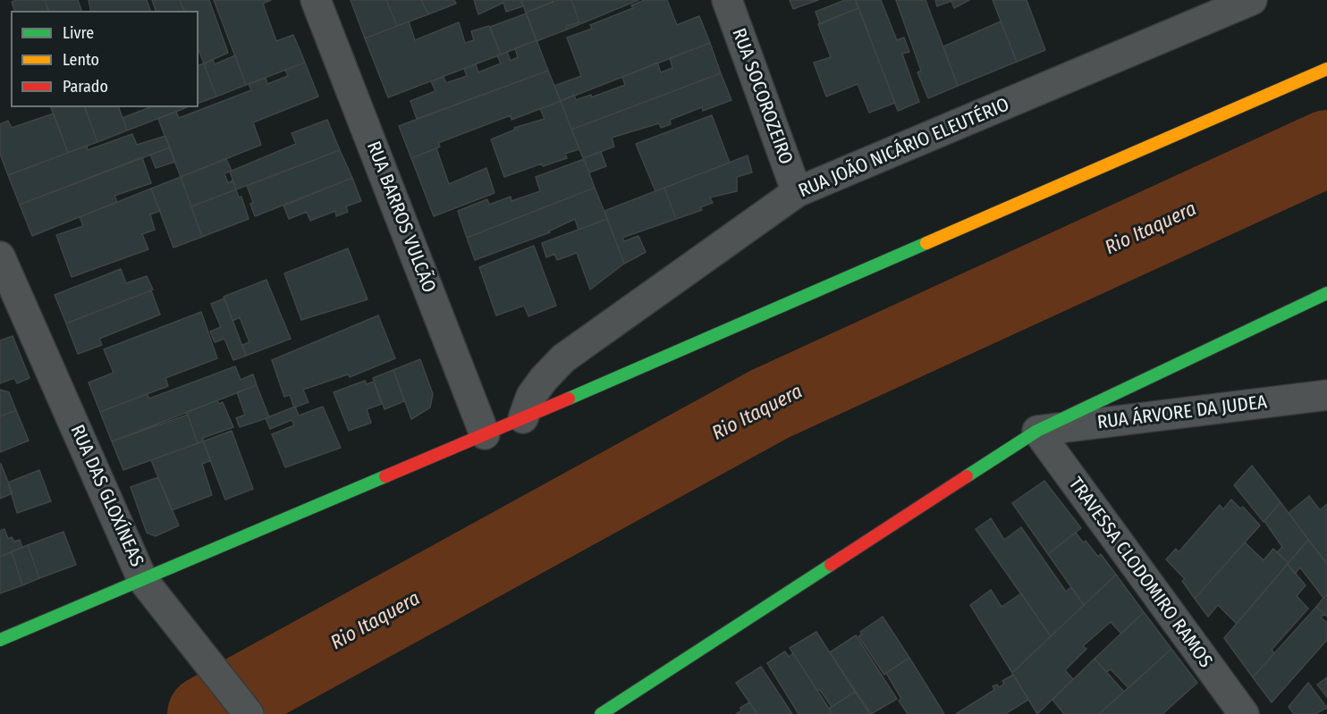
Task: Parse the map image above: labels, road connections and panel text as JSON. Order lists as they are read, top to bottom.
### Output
{
  "streets": {
    "street": [
      "RUA SOCOROZEIRO",
      "RUA JOÃO NICÁRIO ELEUTÉRIO",
      "RUA BARROS VULCÃO",
      "RUA ÁRVORE DA JUDEA",
      "RUA DAS GLOXÍNEAS",
      "TRAVESSA CLODOMIRO RAMOS"
    ]
  },
  "crossings": [
    ["RUA SOCOROZEIRO", "RUA JOÃO NICÁRIO ELEUTÉRIO"],
    ["RUA ÁRVORE DA JUDEA", "TRAVESSA CLODOMIRO RAMOS"]
  ],
  "water": ["Rio Itaquera"],
  "legend": ["Livre", "Lento", "Parado"]
}
